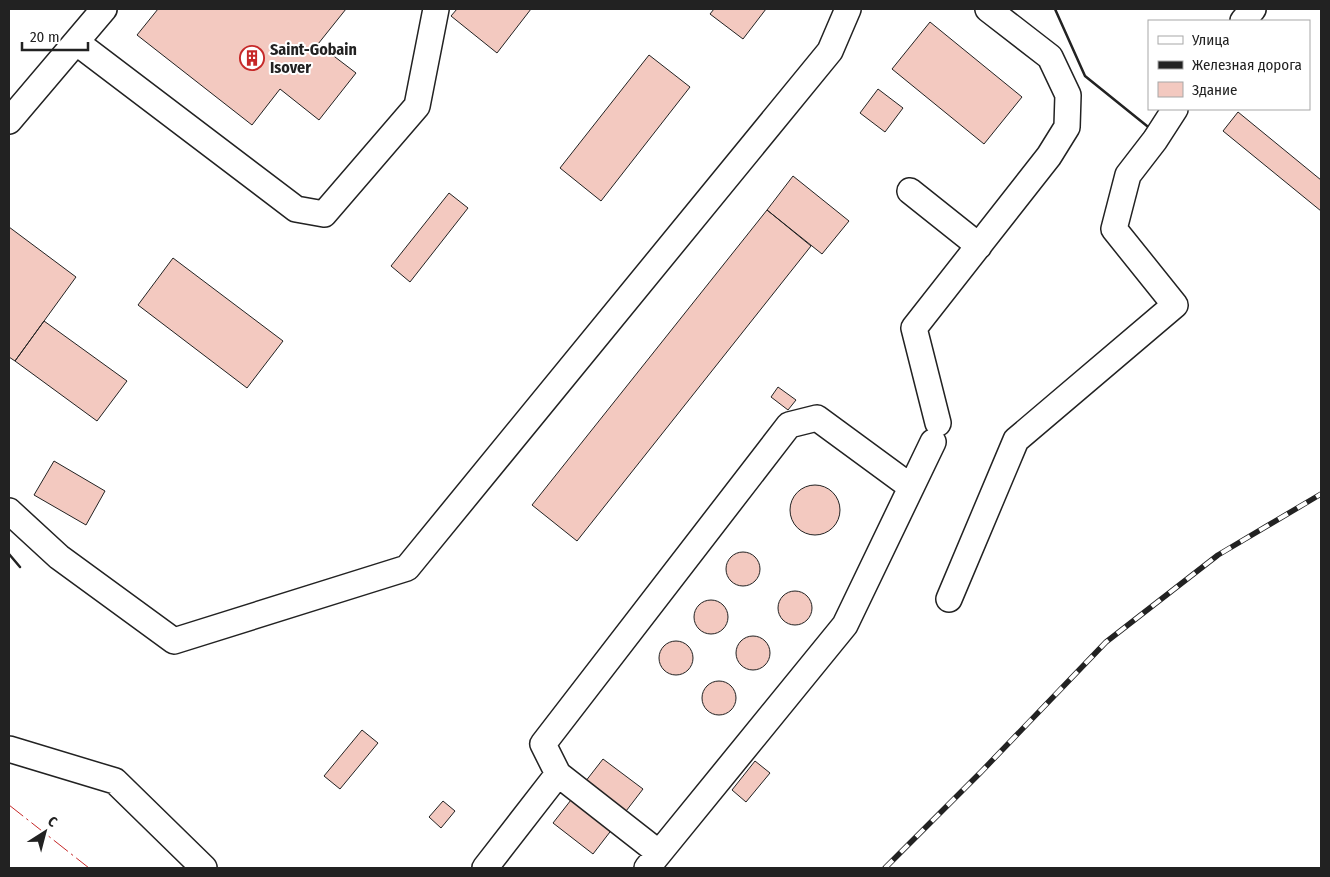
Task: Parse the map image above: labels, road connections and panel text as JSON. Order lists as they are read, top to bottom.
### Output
{
  "places": {
    "building": ["Saint-Gobain Isover"]
  },
  "legend": ["Улица", "Железная дорога", "Здание"],
  "scale_bar": "20 m",
  "north": "top right"
}
